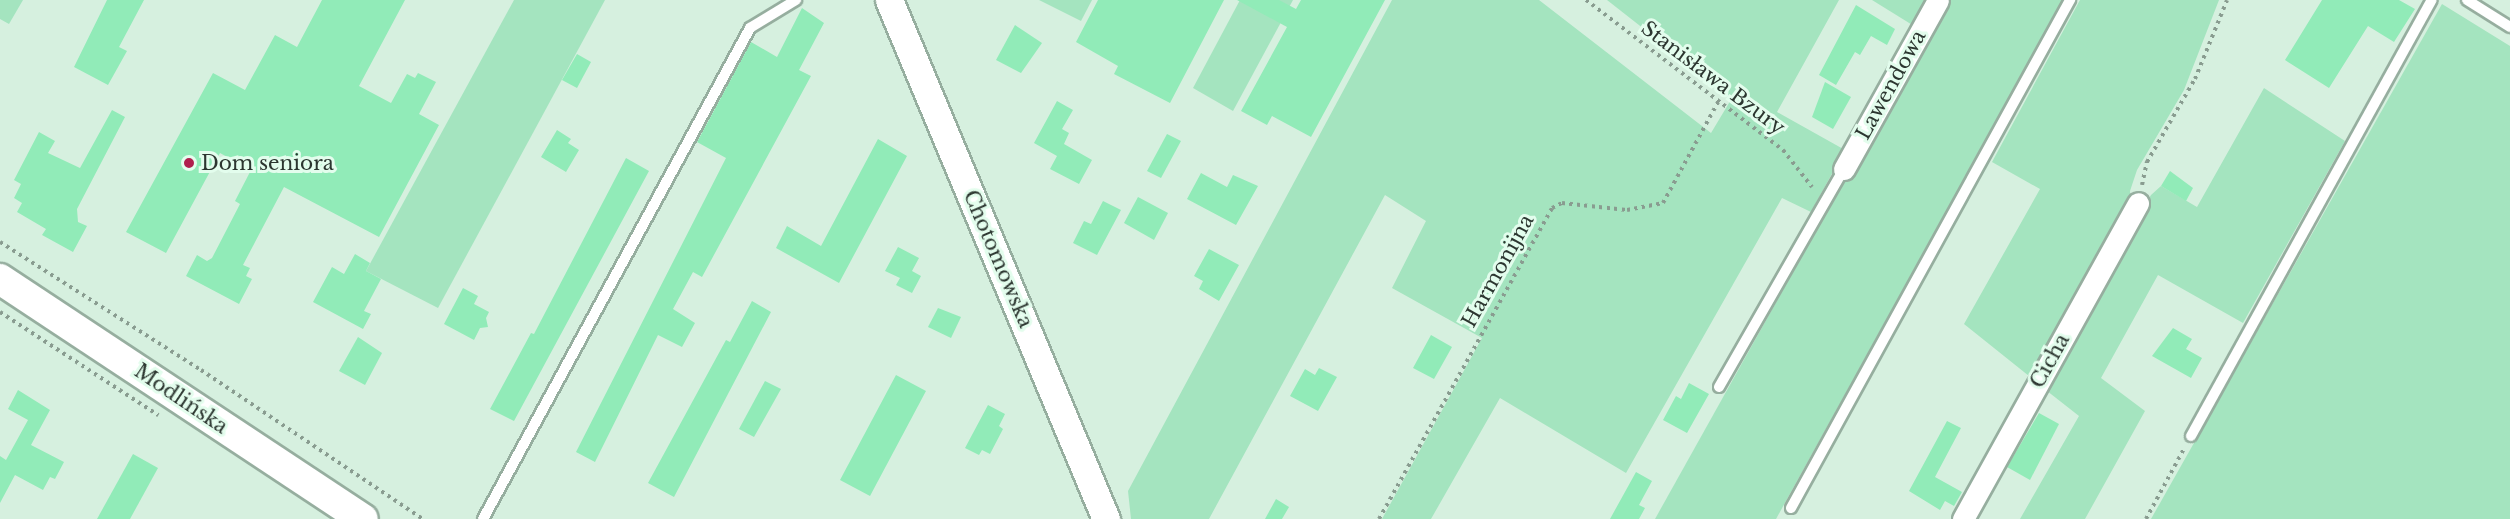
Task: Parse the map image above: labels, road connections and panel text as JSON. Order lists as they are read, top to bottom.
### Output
{
  "streets": {
    "main road": ["Modlińska"],
    "street": ["Lawendowa", "Chotomowska", "Cicha"],
    "path": ["Stanisława Bzury", "Harmonijna"]
  },
  "crossings": [
    ["Stanisława Bzury", "Harmonijna"]
  ],
  "places": ["Dom seniora"]
}
